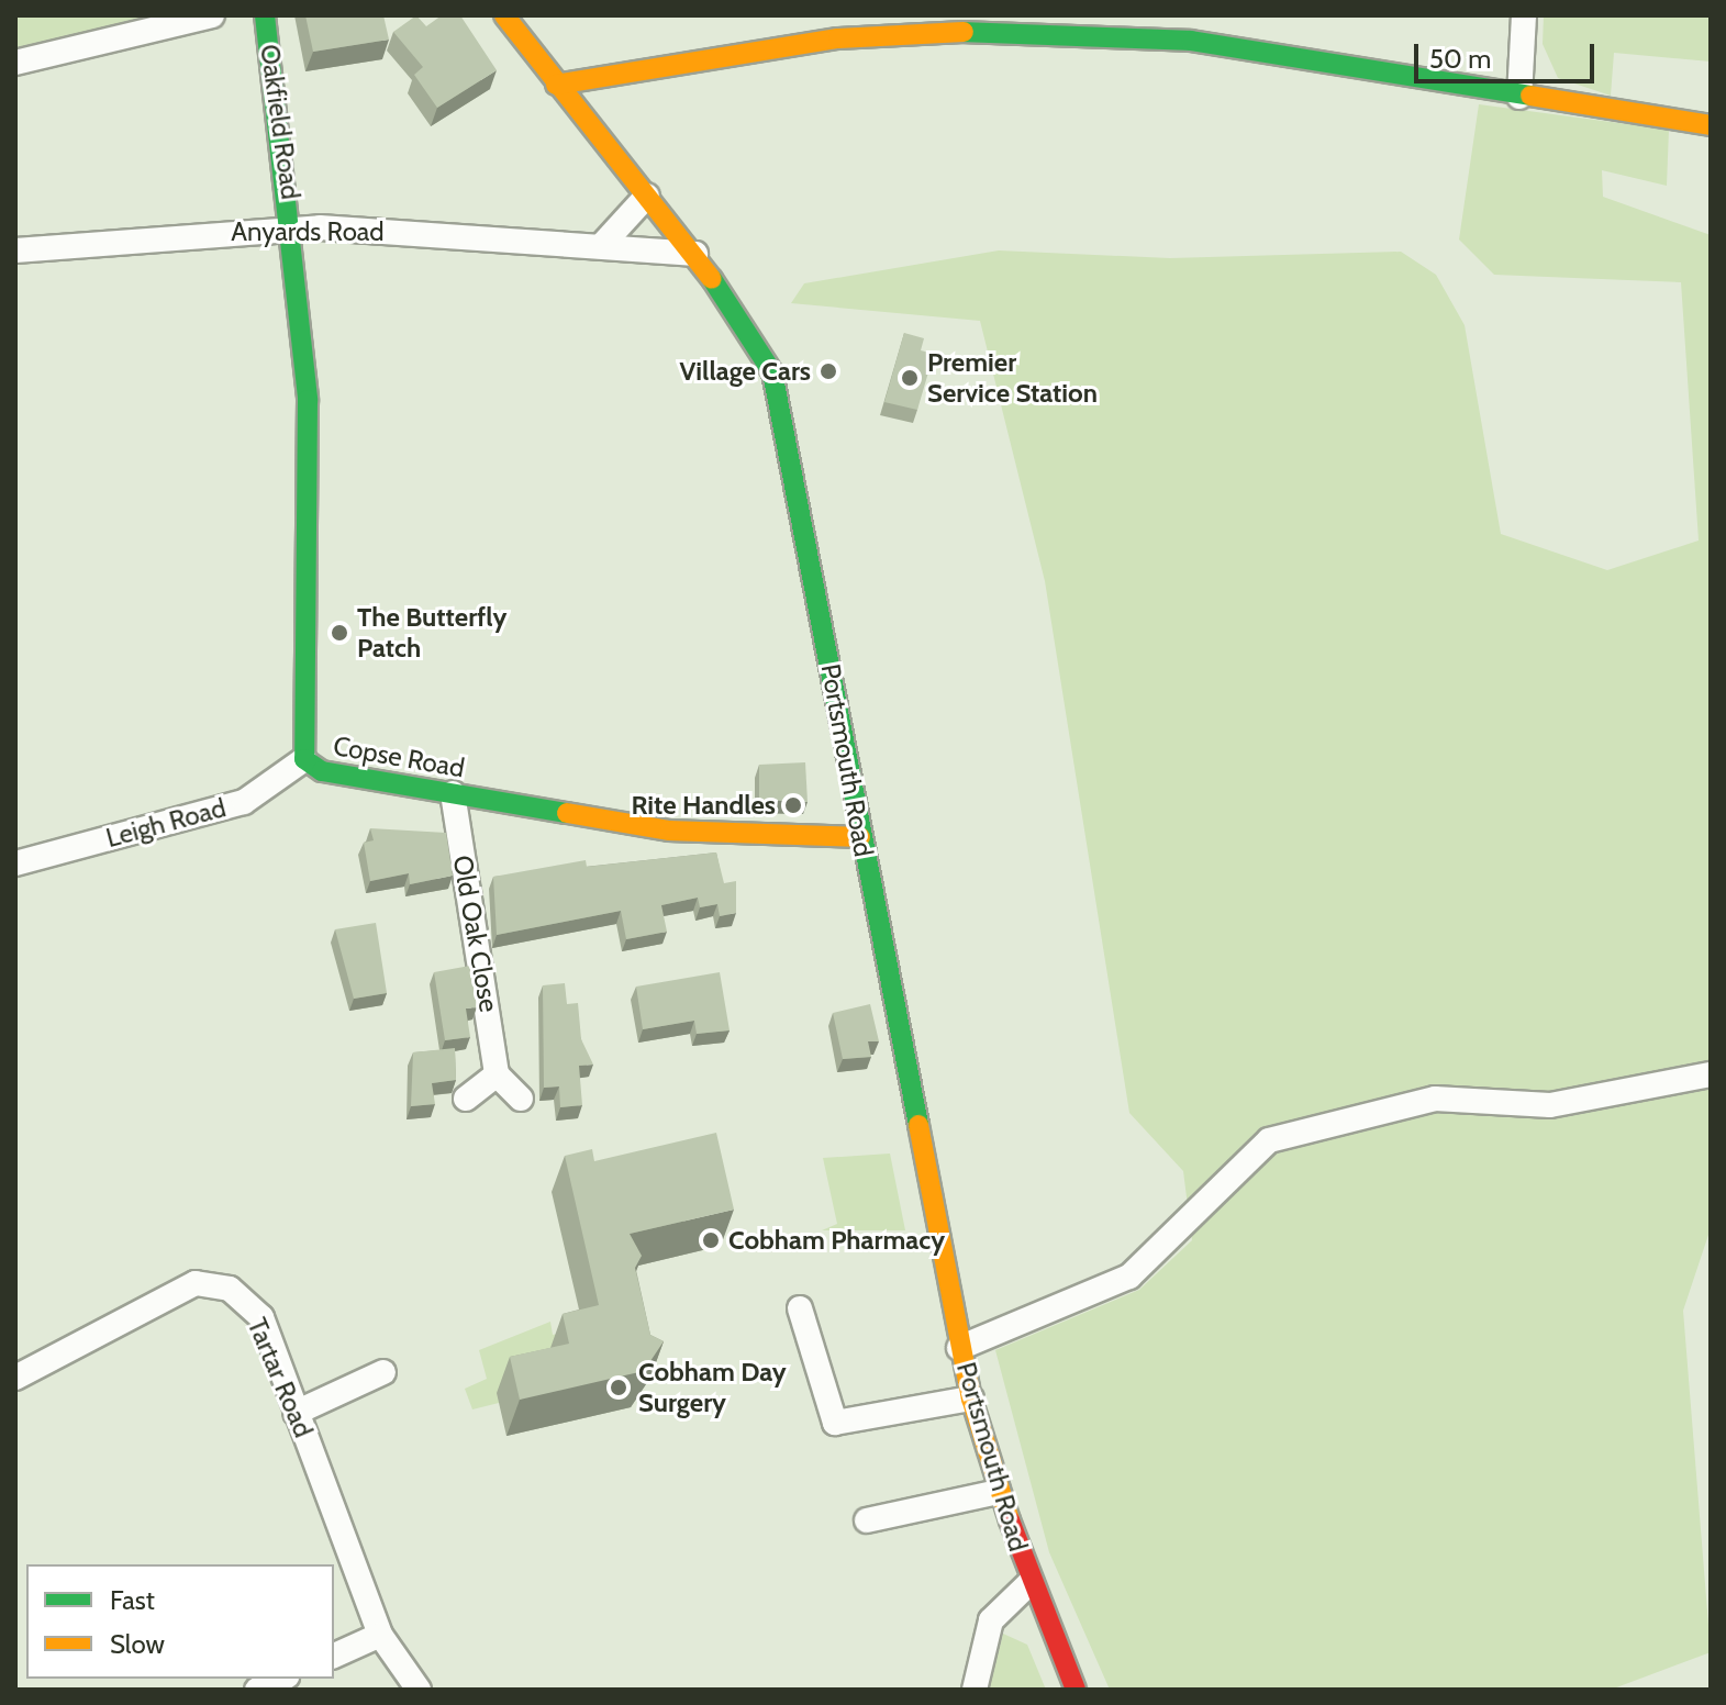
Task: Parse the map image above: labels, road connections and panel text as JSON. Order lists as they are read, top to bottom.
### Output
{
  "streets": {
    "street": [
      "Oakfield Road",
      "Anyards Road",
      "Copse Road",
      "Portsmouth Road",
      "Leigh Road",
      "Old Oak Close",
      "Tartar Road"
    ]
  },
  "crossings": [
    ["Oakfield Road", "Anyards Road"],
    ["Oakfield Road", "Copse Road"],
    ["Anyards Road", "Copse Road"],
    ["Anyards Road", "Portsmouth Road"],
    ["Copse Road", "Portsmouth Road"],
    ["Copse Road", "Leigh Road"],
    ["Copse Road", "Old Oak Close"]
  ],
  "places": [
    "Village Cars",
    "Premier Service Station",
    "The Butterfly Patch",
    "Rite Handles",
    "Cobham Pharmacy",
    "Cobham Day Surgery"
  ],
  "legend": ["Fast", "Slow"],
  "scale_bar": "50 m"
}
